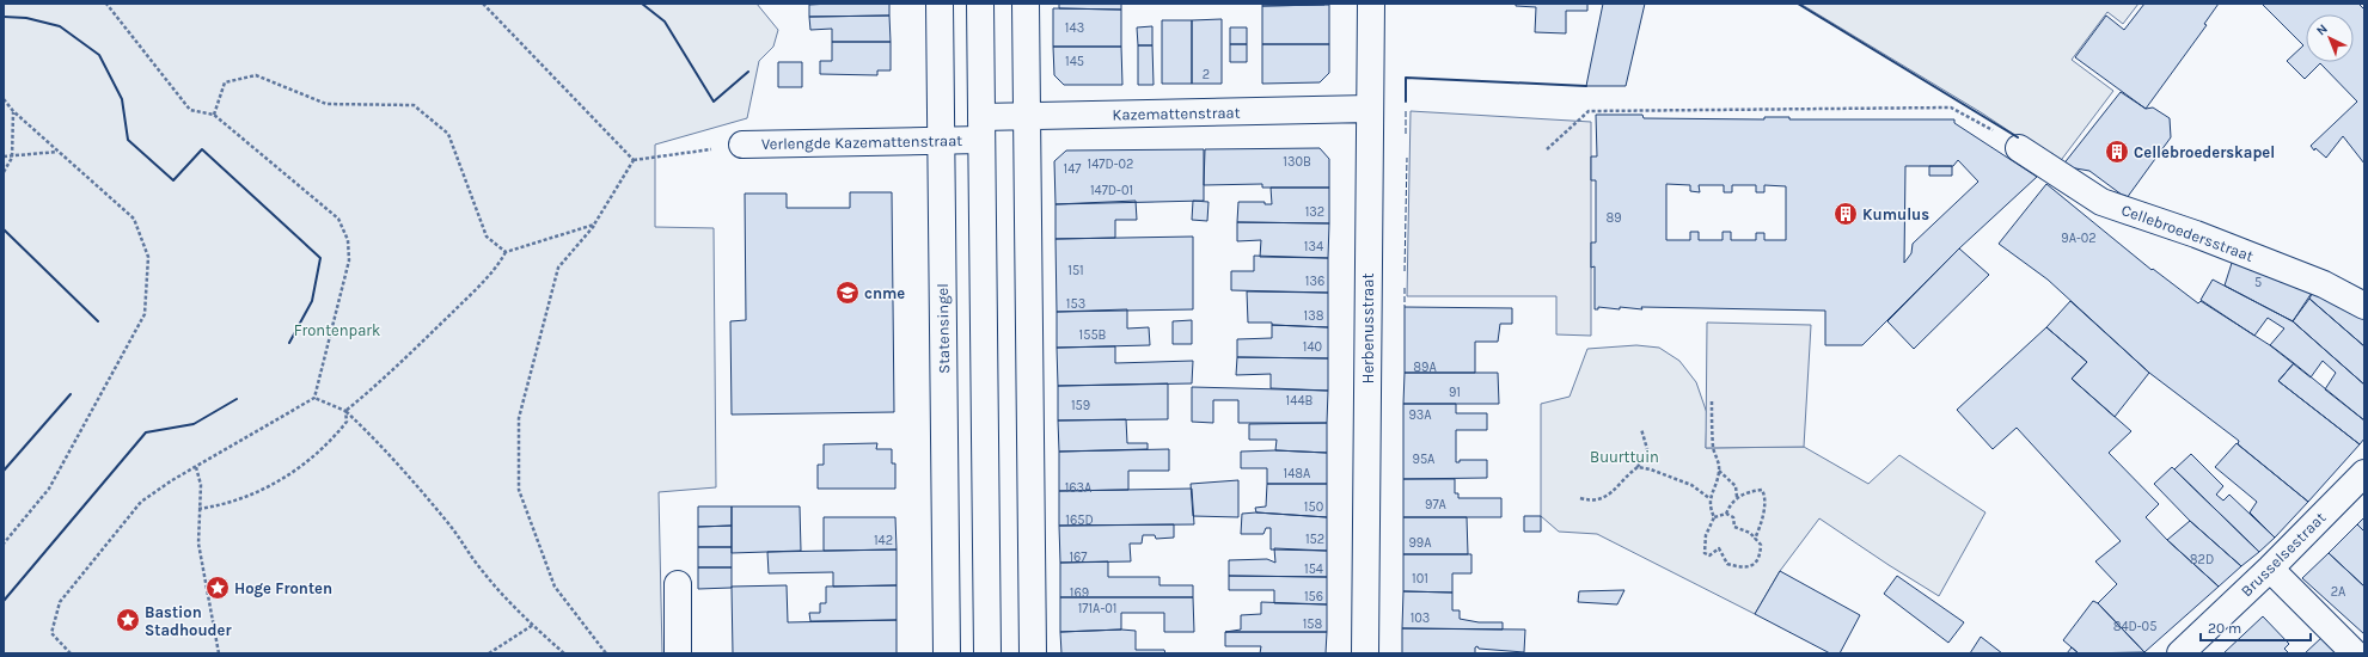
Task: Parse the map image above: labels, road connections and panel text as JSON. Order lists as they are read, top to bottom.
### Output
{
  "streets": {
    "street": [
      "Kazemattenstraat",
      "Verlengde Kazemattenstraat",
      "Cellebroedersstraat",
      "Statensingel",
      "Herbenusstraat",
      "Brusselsestraat"
    ]
  },
  "crossings": [
    ["Kazemattenstraat", "Verlengde Kazemattenstraat"],
    ["Kazemattenstraat", "Herbenusstraat"],
    ["Verlengde Kazemattenstraat", "Statensingel"]
  ],
  "parks": ["Frontenpark", "Buurttuin"],
  "places": {
    "building": ["Cellebroederskapel", "Kumulus"],
    "school or university": ["cnme"],
    "place": ["Hoge Fronten", "Bastion Stadhouder"]
  },
  "house_numbers": [
    "143",
    "145",
    "2",
    "130B",
    "147D-02",
    "147",
    "147D-01",
    "132",
    "89",
    "9A-02",
    "134",
    "151",
    "136",
    "5",
    "153",
    "138",
    "155B",
    "140",
    "89A",
    "91",
    "144B",
    "159",
    "93A",
    "95A",
    "148A",
    "163A",
    "97A",
    "150",
    "165D",
    "152",
    "142",
    "99A",
    "167",
    "82D",
    "154",
    "101",
    "2A",
    "169",
    "156",
    "171A-01",
    "103",
    "158",
    "84D-05"
  ],
  "scale_bar": "20 m",
  "north": "top left"
}
